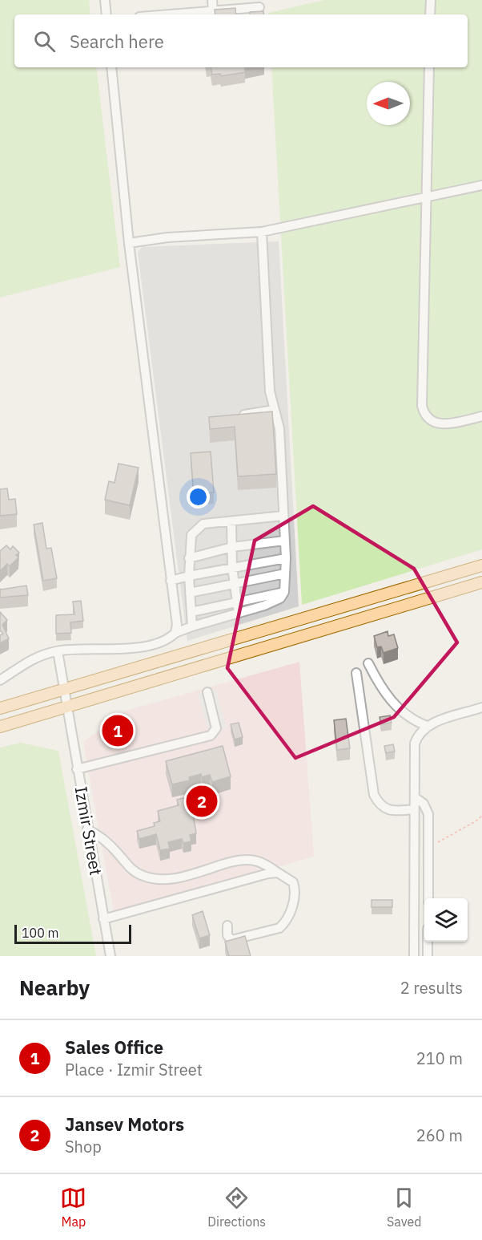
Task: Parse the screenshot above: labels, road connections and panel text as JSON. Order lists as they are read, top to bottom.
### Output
{
  "streets": {
    "street": ["Izmir Street"]
  },
  "scale_bar": "100 m",
  "north": "left",
  "page": {
    "search": "Search here",
    "pins": ["1", "2"],
    "scale": "100 m",
    "heading": ["Nearby", "2 results"],
    "list": [
      {
        "mark": "1",
        "name": "Sales Office",
        "note": "Place · Izmir Street",
        "value": "210 m"
      },
      {
        "mark": "2",
        "name": "Jansev Motors",
        "note": "Shop",
        "value": "260 m"
      }
    ],
    "nav": ["Map", "Directions", "Saved"]
  }
}
